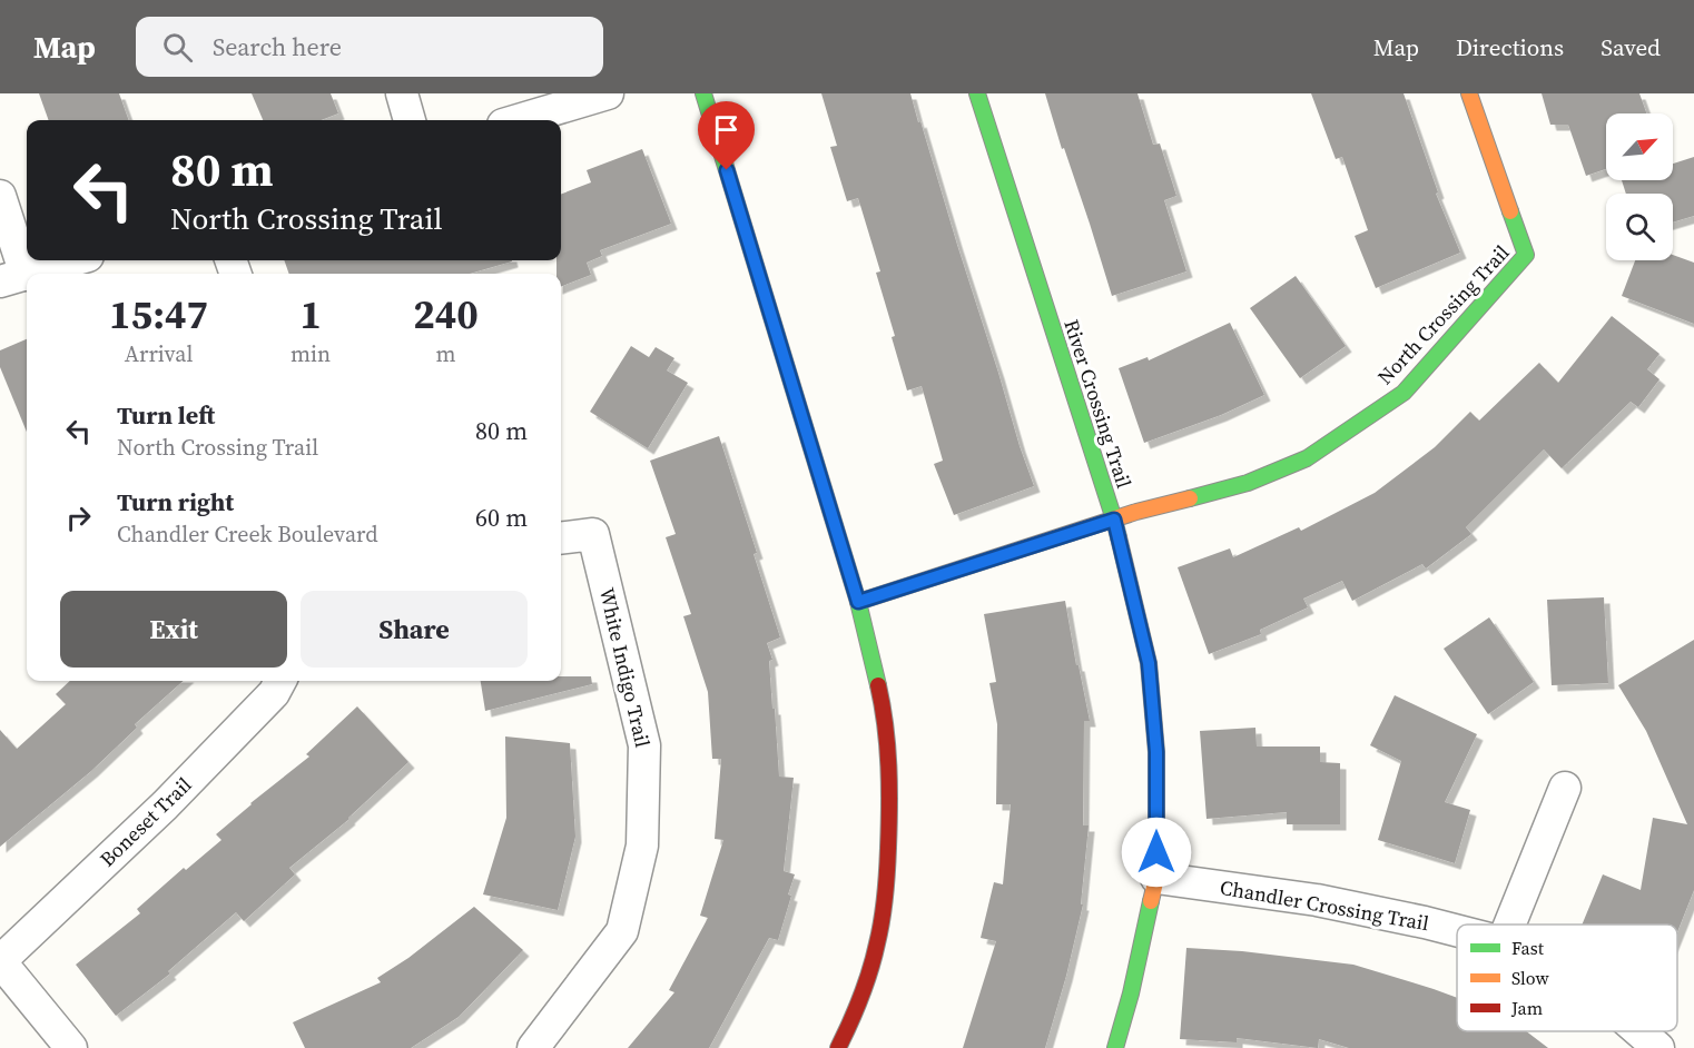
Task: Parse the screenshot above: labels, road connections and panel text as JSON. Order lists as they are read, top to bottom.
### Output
{
  "streets": {
    "street": [
      "North Crossing Trail",
      "River Crossing Trail",
      "White Indigo Trail",
      "Boneset Trail",
      "Chandler Crossing Trail"
    ]
  },
  "crossings": [
    ["North Crossing Trail", "River Crossing Trail"],
    ["River Crossing Trail", "Chandler Crossing Trail"]
  ],
  "legend": ["Fast", "Slow", "Jam"],
  "north": "top right",
  "page": {
    "header": "Map",
    "search": "Search here",
    "nav": ["Map", "Directions", "Saved"],
    "turn": ["80 m", "North Crossing Trail"],
    "eta": [
      "15:47",
      "Arrival",
      "1",
      "min",
      "240",
      "m"
    ],
    "list": [
      {
        "name": "Turn left",
        "note": "North Crossing Trail",
        "value": "80 m"
      },
      {
        "name": "Turn right",
        "note": "Chandler Creek Boulevard",
        "value": "60 m"
      }
    ],
    "buttons": ["Exit", "Share"]
  }
}
